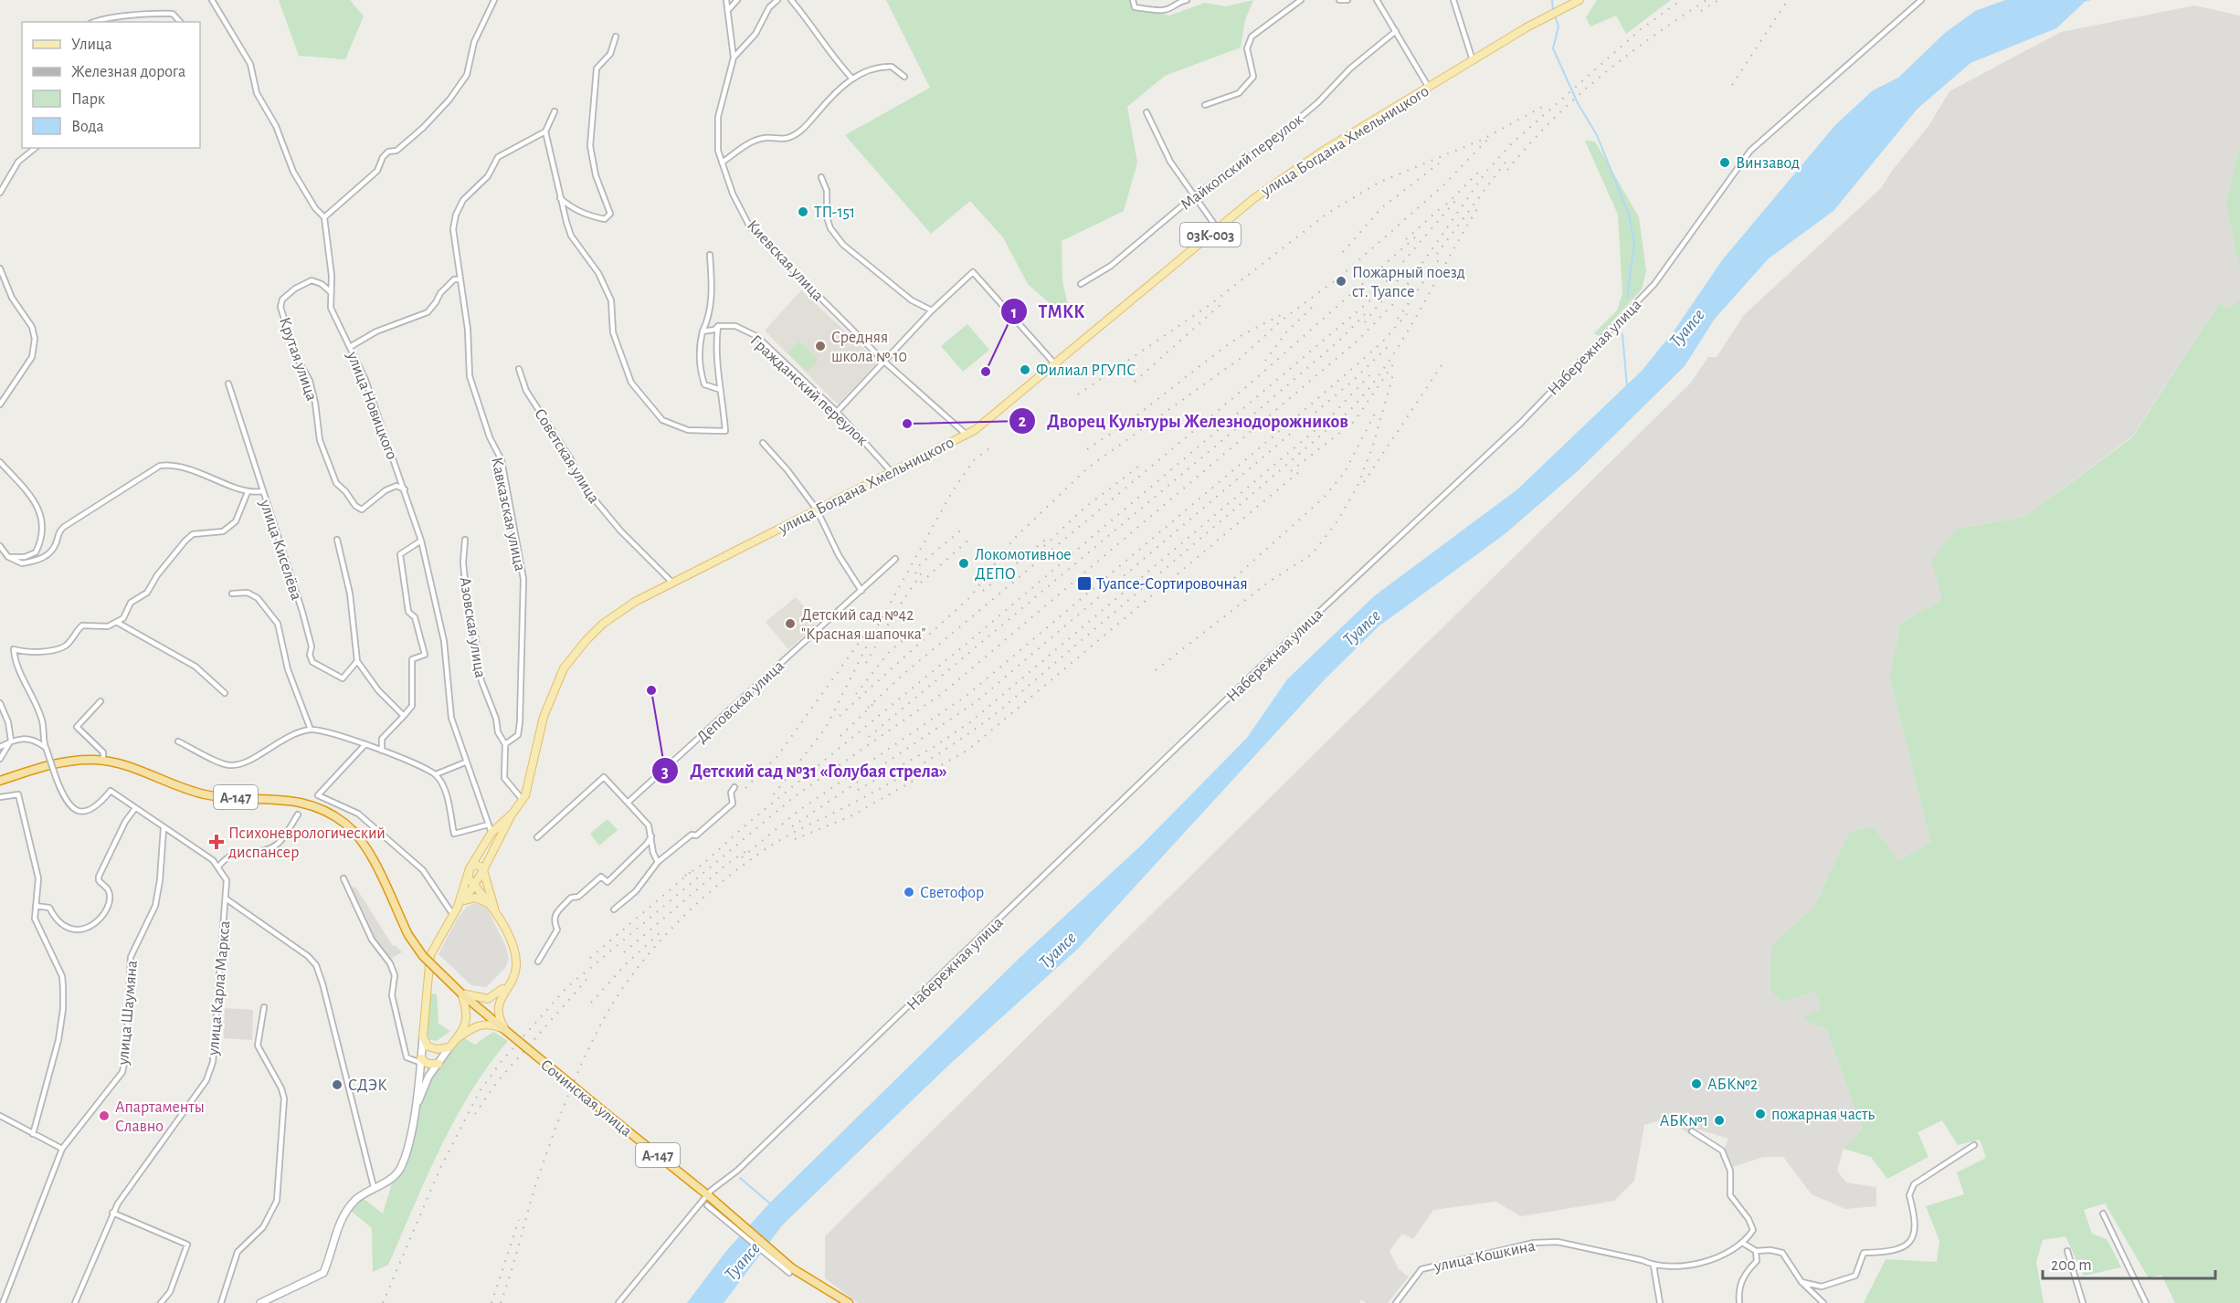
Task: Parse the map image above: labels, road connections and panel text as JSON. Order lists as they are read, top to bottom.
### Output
{
  "streets": {
    "highway": ["А-147", "Сочинская улица"],
    "main road": ["улица Богдана Хмельницкого", "03К-003"],
    "street": [
      "Майкопский переулок",
      "Киевская улица",
      "Набережная улица",
      "Крутая улица",
      "Гражданский переулок",
      "улица Новицкого",
      "Советская улица",
      "Кавказская улица",
      "улица Киселёва",
      "Азовская улица",
      "Деповская улица",
      "улица Карла Маркса",
      "улица Шаумяна",
      "улица Кошкина"
    ]
  },
  "crossings": [
    ["улица Богдана Хмельницкого", "03К-003"],
    ["улица Богдана Хмельницкого", "Киевская улица"],
    ["улица Богдана Хмельницкого", "Гражданский переулок"],
    ["улица Богдана Хмельницкого", "Советская улица"],
    ["Набережная улица", "Сочинская улица"],
    ["Крутая улица", "улица Новицкого"],
    ["Кавказская улица", "Азовская улица"],
    ["А-147", "Сочинская улица"]
  ],
  "water": ["Туапсе"],
  "places": {
    "other": [
      "Винзавод",
      "ТП-151",
      "Пожарный поезд ст. Туапсе",
      "Средняя школа № 10",
      "Филиал РГУПС",
      "ТМКК",
      "Дворец Культуры Железнодорожников",
      "Локомотивное ДЕПО",
      "Детский сад №42 \"Красная шапочка\"",
      "Детский сад №31 «Голубая стрела»",
      "Светофор",
      "АБК№2",
      "СДЭК",
      "пожарная часть",
      "Апартаменты Славно",
      "АБК№1"
    ],
    "transit": ["Туапсе-Сортировочная"],
    "health": ["Психоневрологический диспансер"]
  },
  "legend": [
    "Улица",
    "Железная дорога",
    "Парк",
    "Вода"
  ],
  "scale_bar": "200 m"
}
